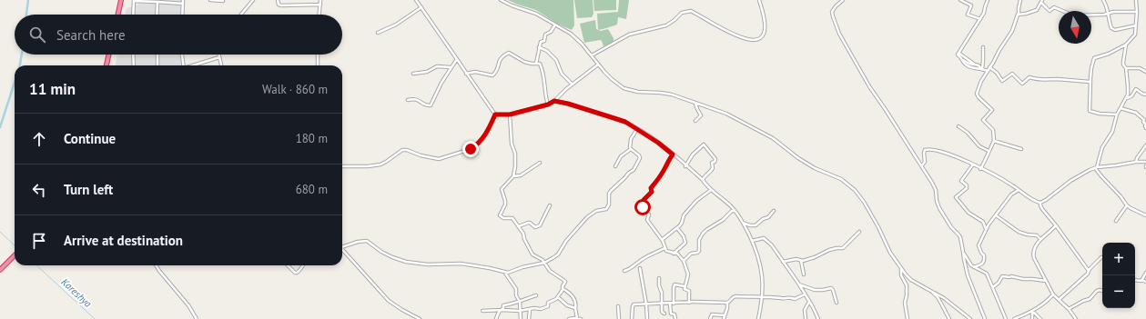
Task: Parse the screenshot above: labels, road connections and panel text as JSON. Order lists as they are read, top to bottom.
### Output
{
  "water": ["Kareshya"],
  "north": "bottom",
  "page": {
    "search": "Search here",
    "heading": ["11 min", "Walk · 860 m"],
    "list": [
      ["Continue", "180 m"],
      ["Turn left", "680 m"],
      "Arrive at destination"
    ],
    "map_buttons": ["+", "−"]
  }
}
